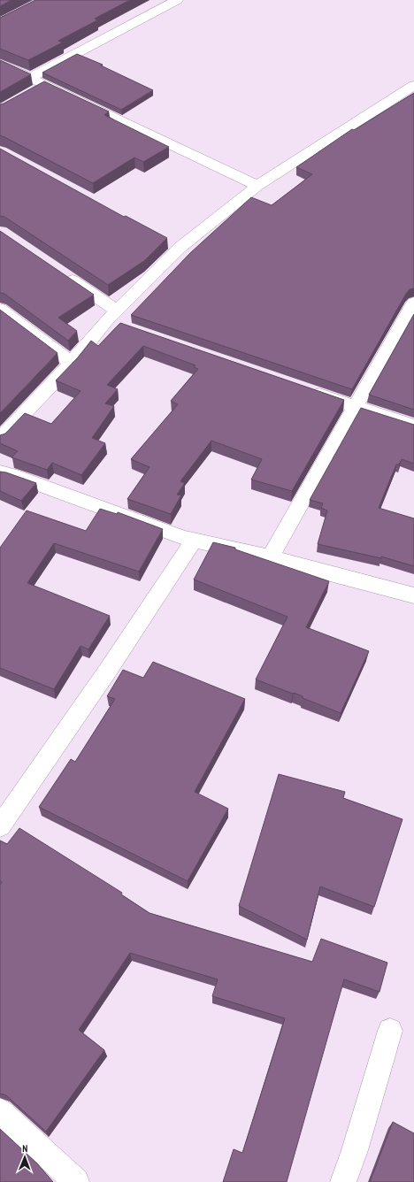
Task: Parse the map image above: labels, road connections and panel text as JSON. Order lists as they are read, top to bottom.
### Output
{
  "north": "top"
}
